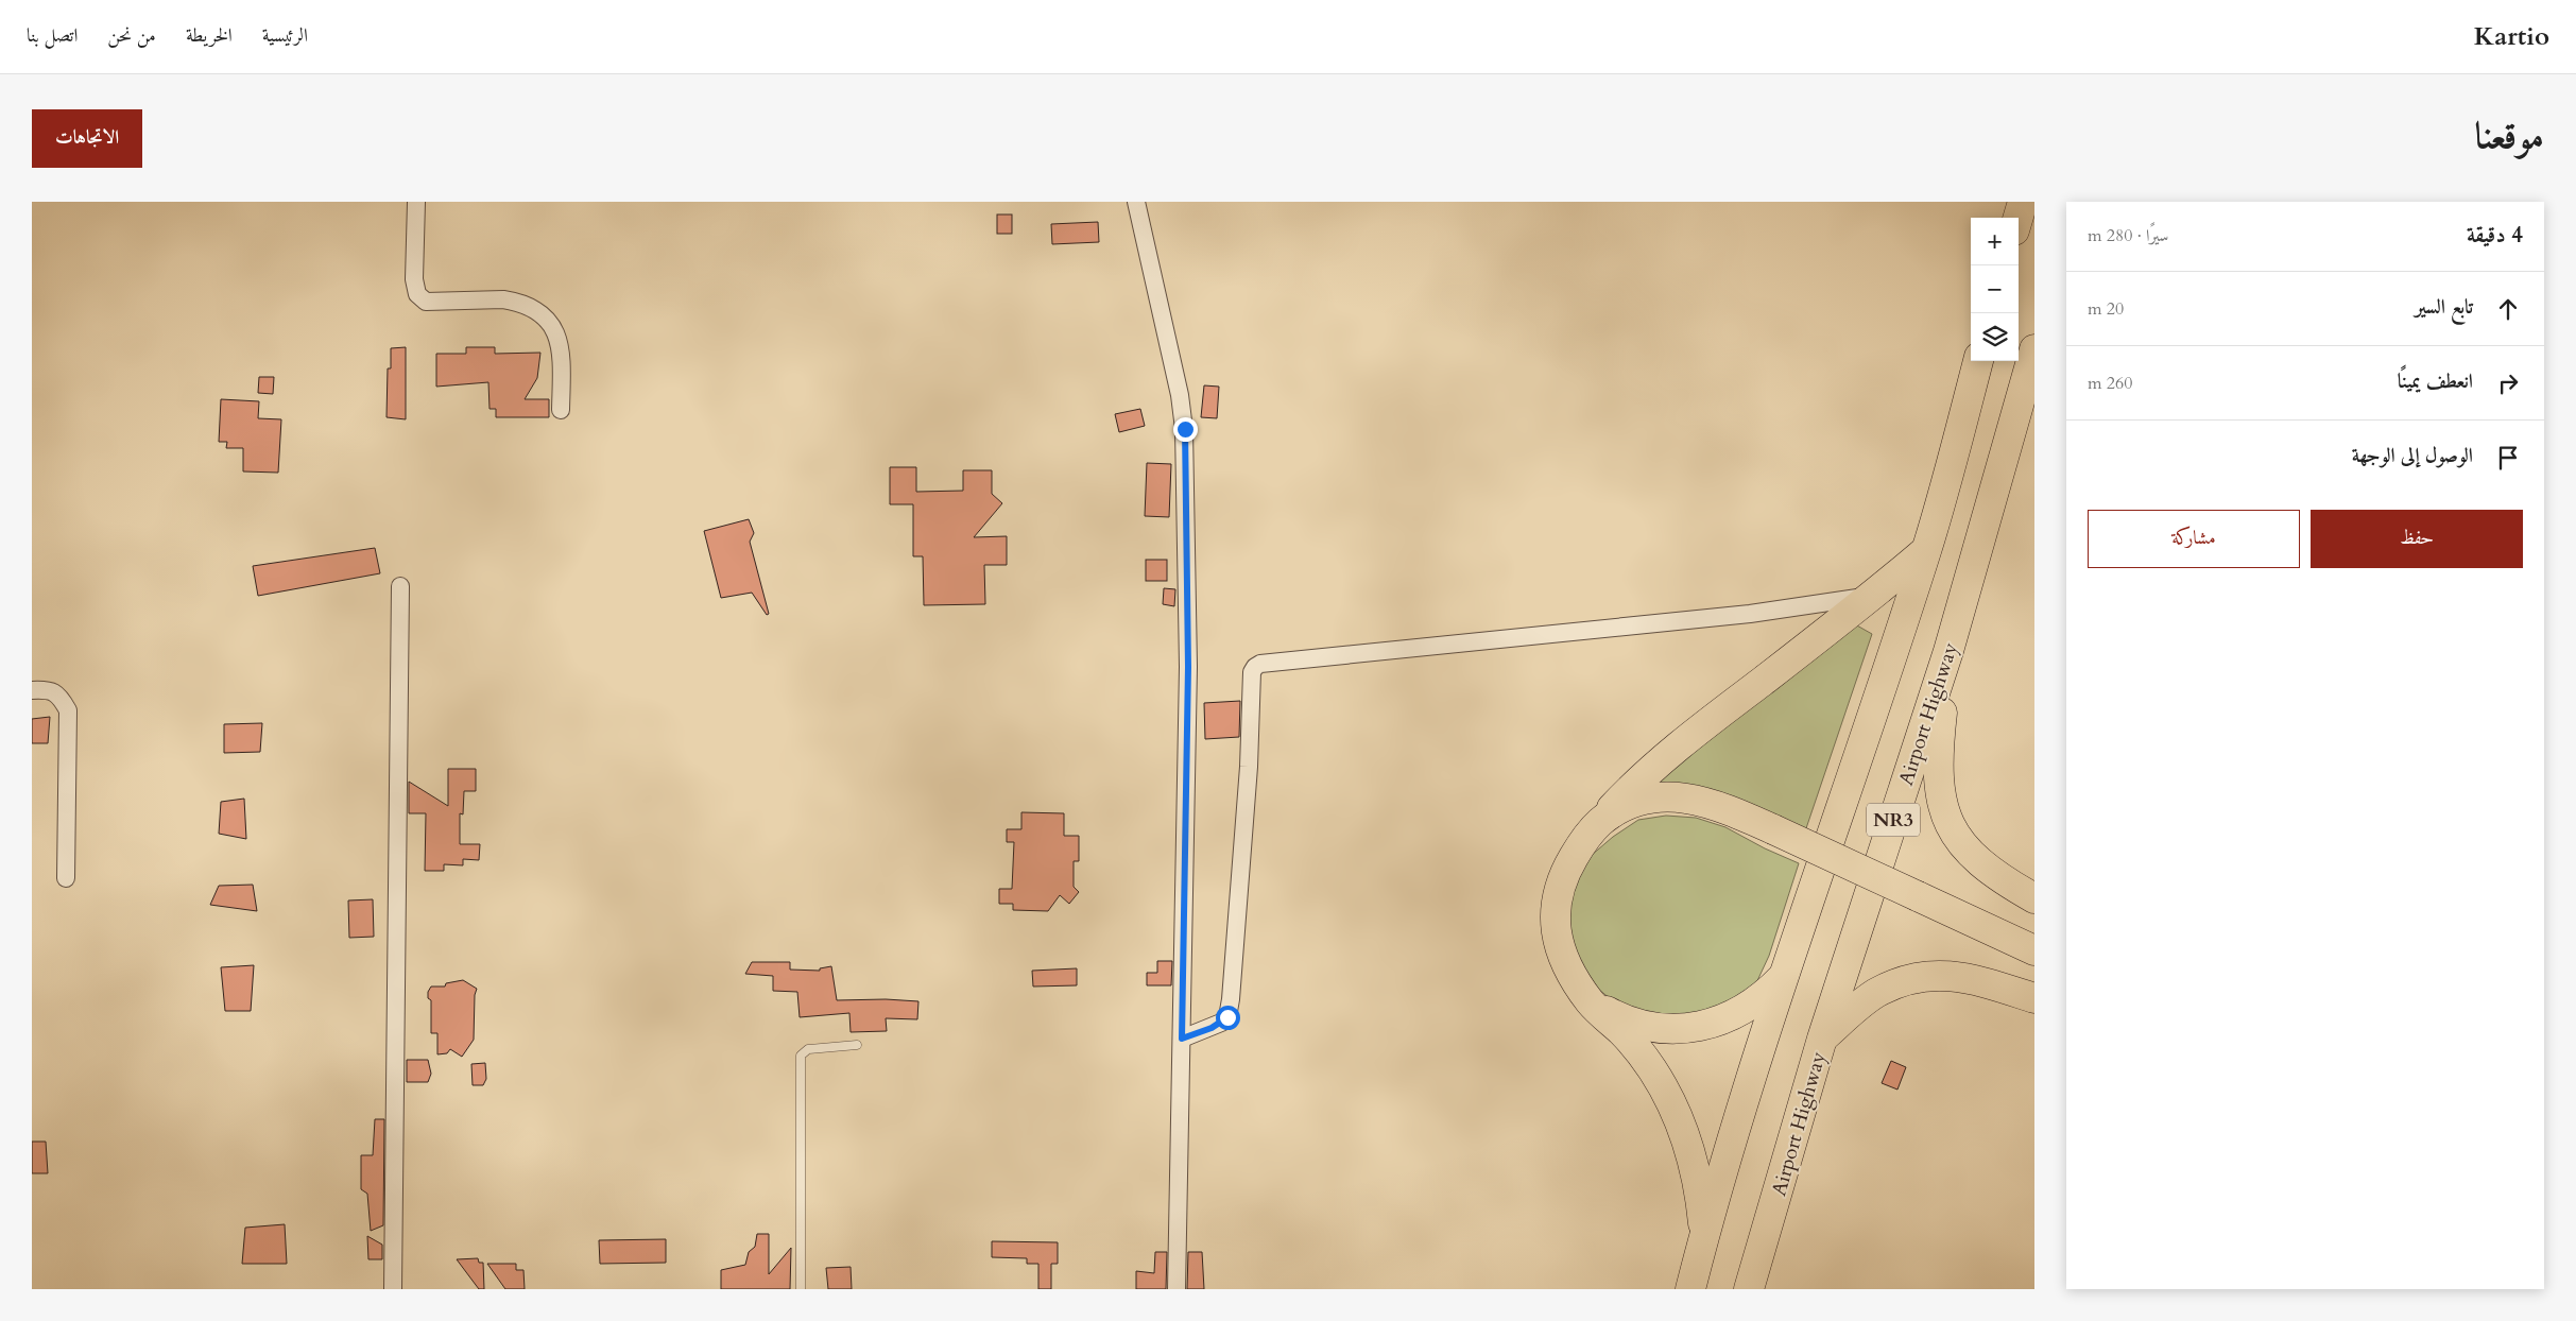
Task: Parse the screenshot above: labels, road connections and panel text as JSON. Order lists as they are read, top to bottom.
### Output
{
  "streets": {
    "highway": ["Airport Highway", "NR3"]
  },
  "page": {
    "header": "Kartio",
    "nav": [
      "الرئيسية",
      "الخريطة",
      "من نحن",
      "اتصل بنا"
    ],
    "title": "موقعنا",
    "buttons": [
      "الاتجاهات",
      ["حفظ", "مشاركة"]
    ],
    "heading": ["4 دقيقة", "سيرًا · 280 m"],
    "map_buttons": ["+", "−"],
    "list": [
      ["تابع السير", "20 m"],
      ["انعطف يمينًا", "260 m"],
      "الوصول إلى الوجهة"
    ]
  }
}
